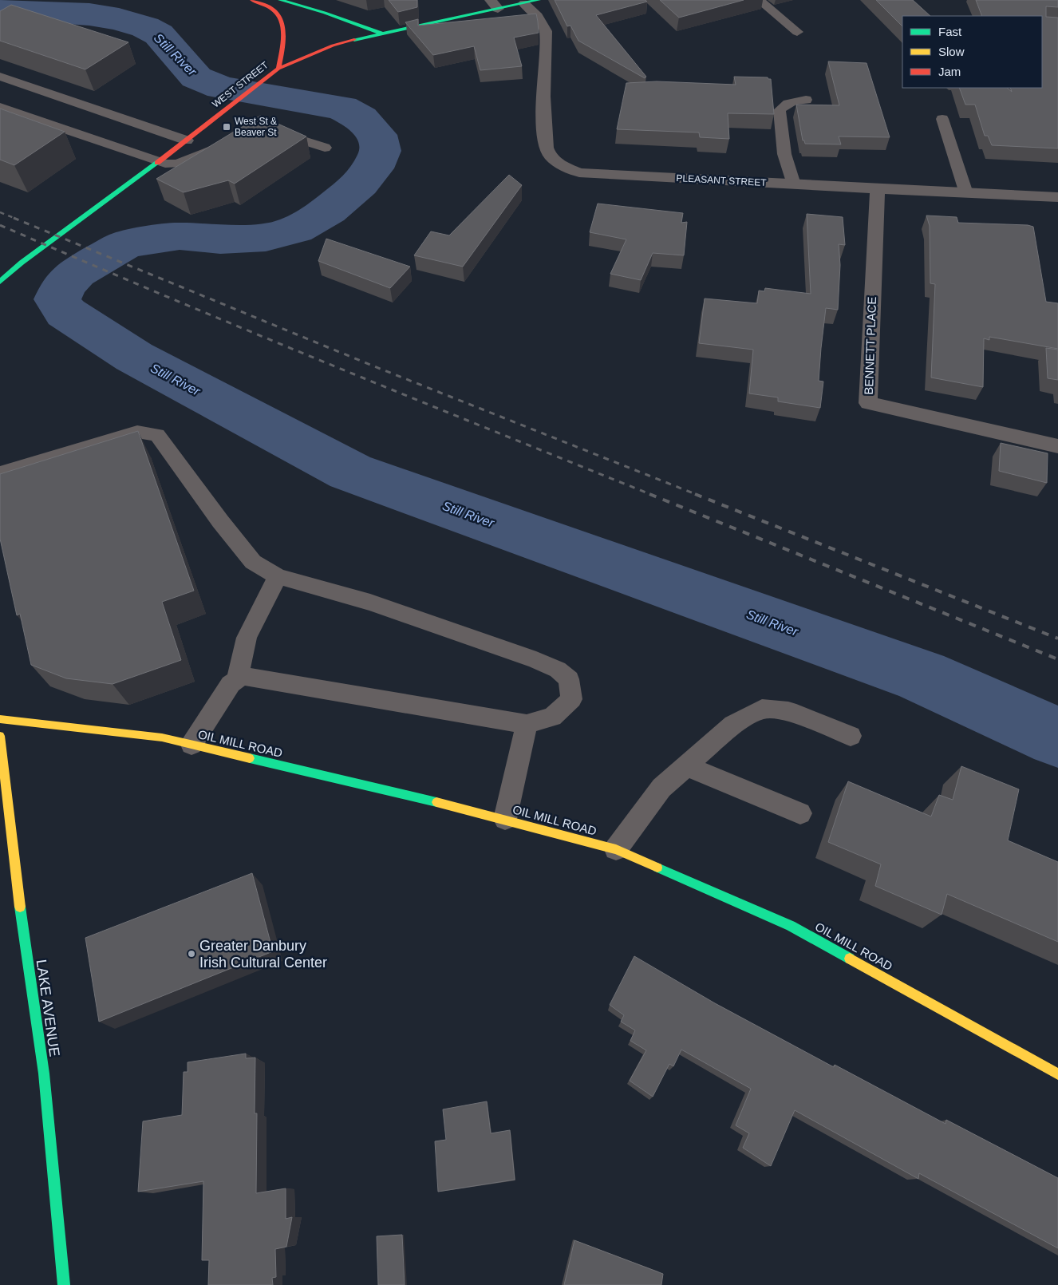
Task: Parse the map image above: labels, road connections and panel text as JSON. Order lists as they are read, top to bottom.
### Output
{
  "streets": {
    "main road": ["WEST STREET", "OIL MILL ROAD", "LAKE AVENUE"],
    "street": ["PLEASANT STREET", "BENNETT PLACE"]
  },
  "crossings": [
    ["WEST STREET", "PLEASANT STREET"],
    ["PLEASANT STREET", "BENNETT PLACE"]
  ],
  "water": ["Still River"],
  "places": {
    "transit": ["West St & Beaver St"],
    "other": ["Greater Danbury Irish Cultural Center"]
  },
  "legend": ["Fast", "Slow", "Jam"]
}
